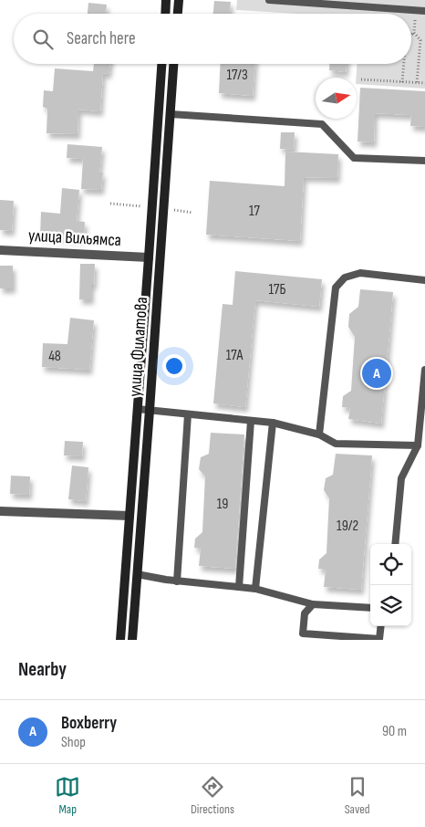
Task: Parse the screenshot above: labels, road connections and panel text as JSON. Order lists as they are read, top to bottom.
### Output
{
  "streets": {
    "main road": ["улица Филатова"],
    "street": ["улица Вильямса"]
  },
  "house_numbers": [
    "17/3",
    "17",
    "17Б",
    "17А",
    "48",
    "19",
    "19/2"
  ],
  "north": "right",
  "page": {
    "search": "Search here",
    "pins": "A",
    "heading": "Nearby",
    "list": [
      {
        "mark": "A",
        "name": "Boxberry",
        "note": "Shop",
        "value": "90 m"
      }
    ],
    "nav": ["Map", "Directions", "Saved"]
  }
}
